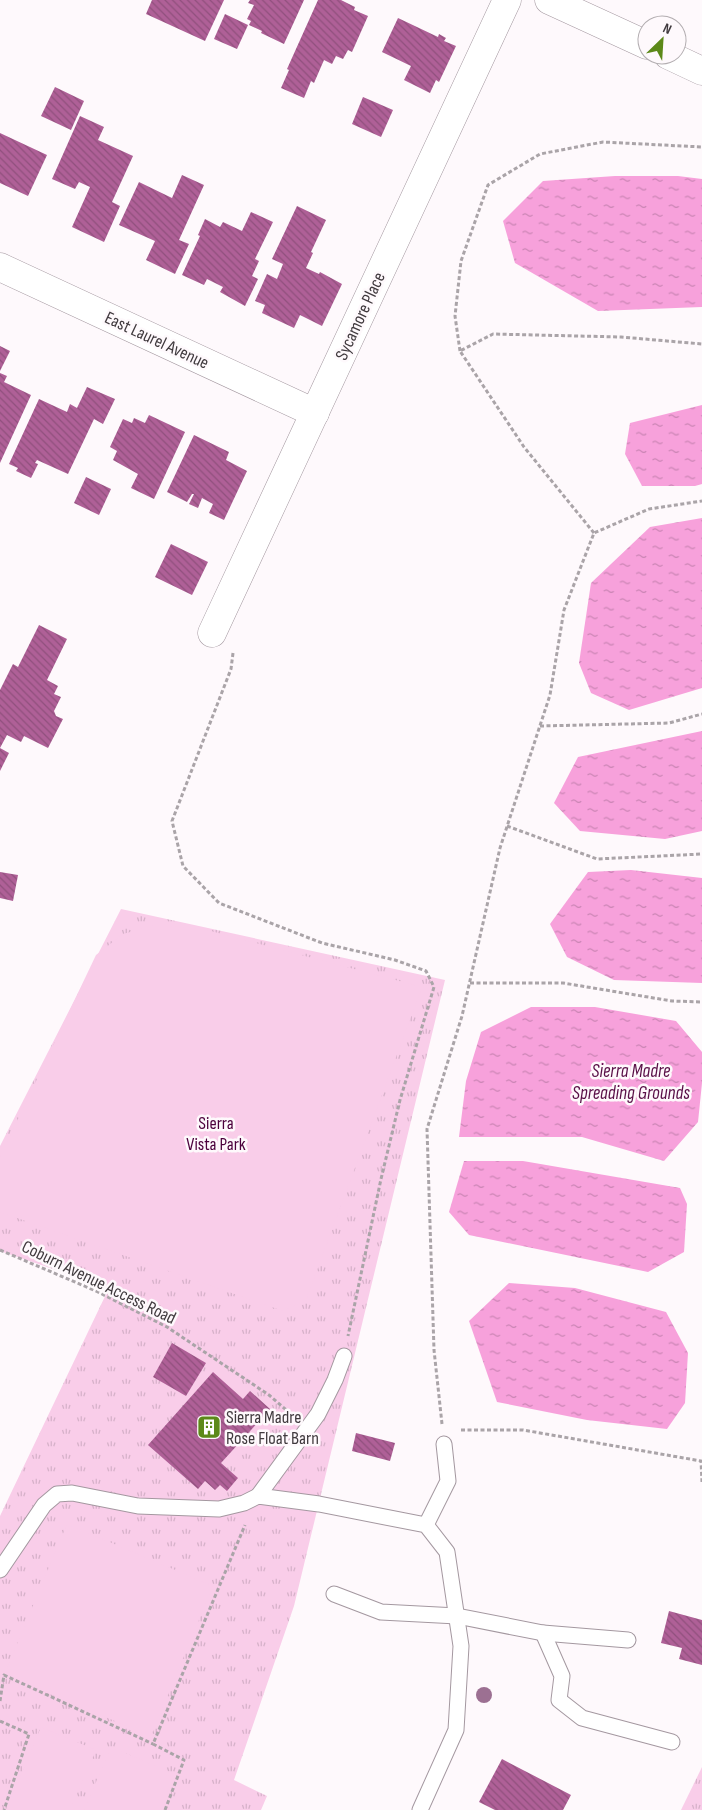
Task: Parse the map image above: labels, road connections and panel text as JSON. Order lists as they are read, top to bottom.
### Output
{
  "streets": {
    "street": ["Sycamore Place", "East Laurel Avenue"],
    "path": ["Coburn Avenue Access Road"]
  },
  "crossings": [
    ["Sycamore Place", "East Laurel Avenue"]
  ],
  "water": ["Sierra Madre Spreading Grounds"],
  "parks": ["Sierra Vista Park"],
  "places": {
    "building": ["Sierra Madre Rose Float Barn"]
  },
  "north": "top right"
}
